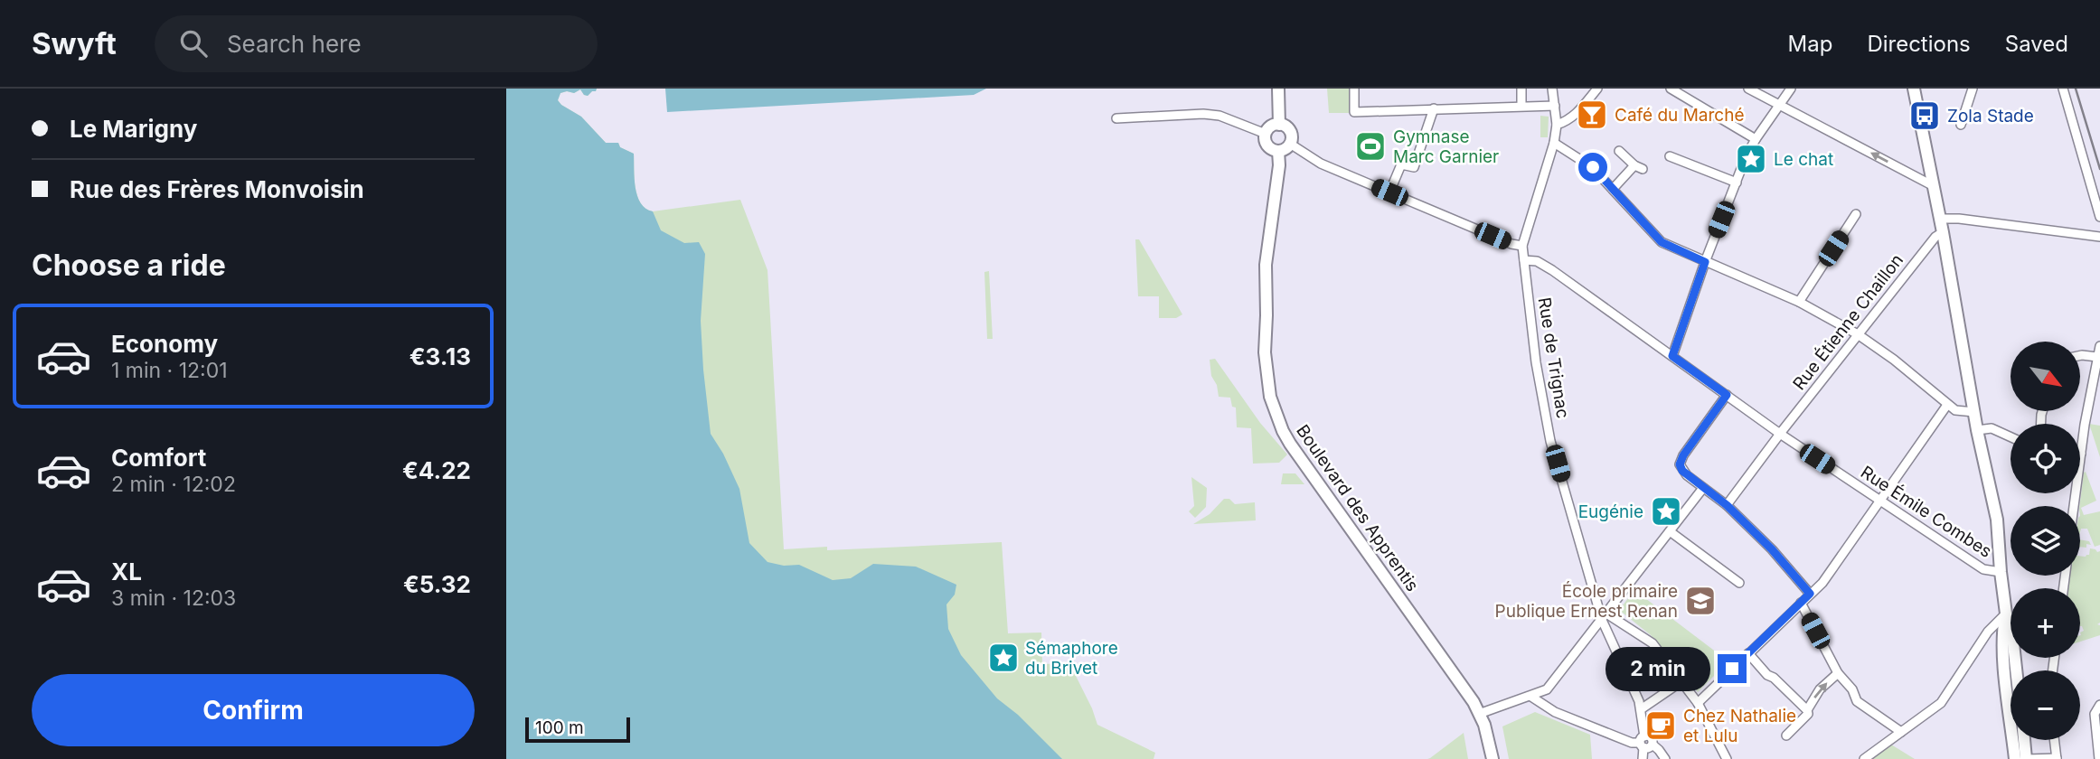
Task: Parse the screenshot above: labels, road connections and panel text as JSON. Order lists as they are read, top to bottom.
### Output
{
  "streets": {
    "main road": ["Boulevard des Apprentis"],
    "street": ["Rue Étienne Chaillon", "Rue de Trignac", "Rue Émile Combes"]
  },
  "crossings": [
    ["Rue Étienne Chaillon", "Rue Émile Combes"],
    ["Rue de Trignac", "Rue Émile Combes"]
  ],
  "places": {
    "bar": ["Café du Marché"],
    "bus stop": ["Zola Stade"],
    "sports": ["Gymnase Marc Garnier"],
    "place": ["Le chat", "Eugénie", "Sémaphore du Brivet"],
    "school or university": ["École primaire Publique Ernest Renan"],
    "cafe": ["Chez Nathalie et Lulu"]
  },
  "scale_bar": "100 m",
  "north": "bottom right",
  "page": {
    "header": "Swyft",
    "search": "Search here",
    "nav": ["Map", "Directions", "Saved"],
    "banner": ["Le Marigny", "Rue des Frères Monvoisin"],
    "heading": "Choose a ride",
    "list": [
      {
        "name": "Economy",
        "note": "1 min · 12:01",
        "value": "€3.13"
      },
      {
        "name": "Comfort",
        "note": "2 min · 12:02",
        "value": "€4.22"
      },
      {
        "name": "XL",
        "note": "3 min · 12:03",
        "value": "€5.32"
      }
    ],
    "map_buttons": ["+", "−"],
    "bubble": "2 min",
    "buttons": "Confirm",
    "scale": "100 m"
  }
}
